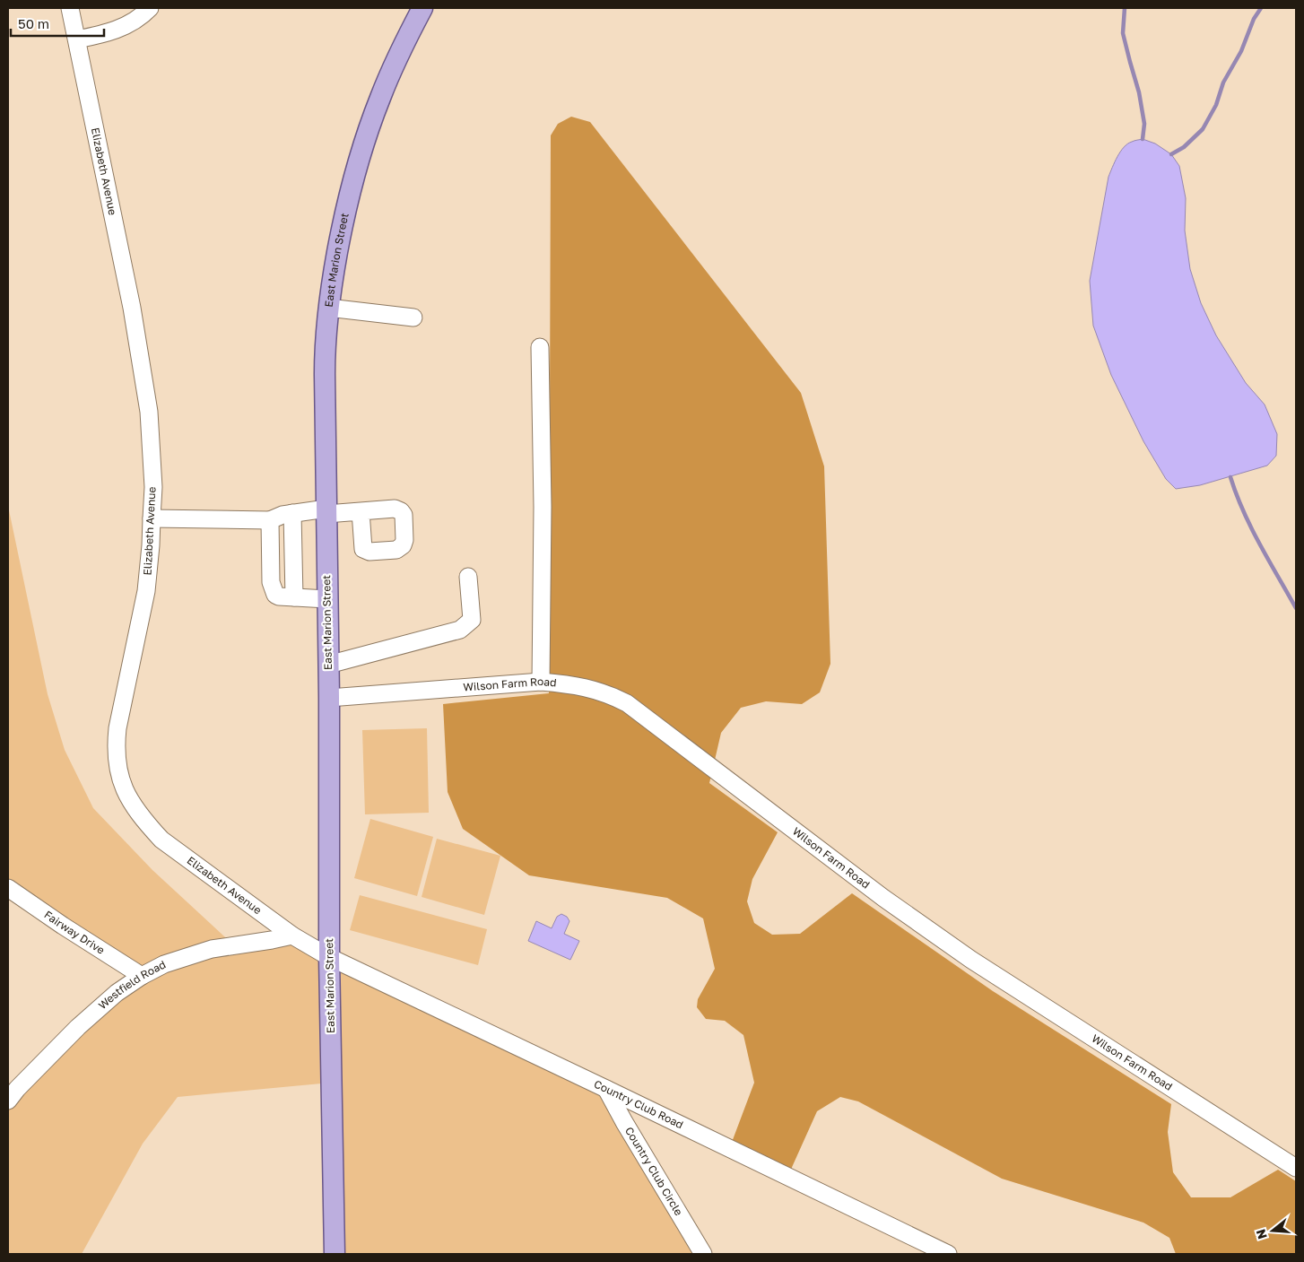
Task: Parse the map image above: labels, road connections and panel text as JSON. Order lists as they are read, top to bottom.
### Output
{
  "streets": {
    "main road": ["East Marion Street"],
    "street": [
      "Elizabeth Avenue",
      "Wilson Farm Road",
      "Fairway Drive",
      "Westfield Road",
      "Country Club Road",
      "Country Club Circle"
    ]
  },
  "crossings": [
    ["Elizabeth Avenue", "East Marion Street"],
    ["Elizabeth Avenue", "Westfield Road"],
    ["Elizabeth Avenue", "Country Club Road"],
    ["East Marion Street", "Wilson Farm Road"],
    ["East Marion Street", "Country Club Road"],
    ["Fairway Drive", "Westfield Road"],
    ["Country Club Road", "Country Club Circle"]
  ],
  "scale_bar": "50 m",
  "north": "left"
}
